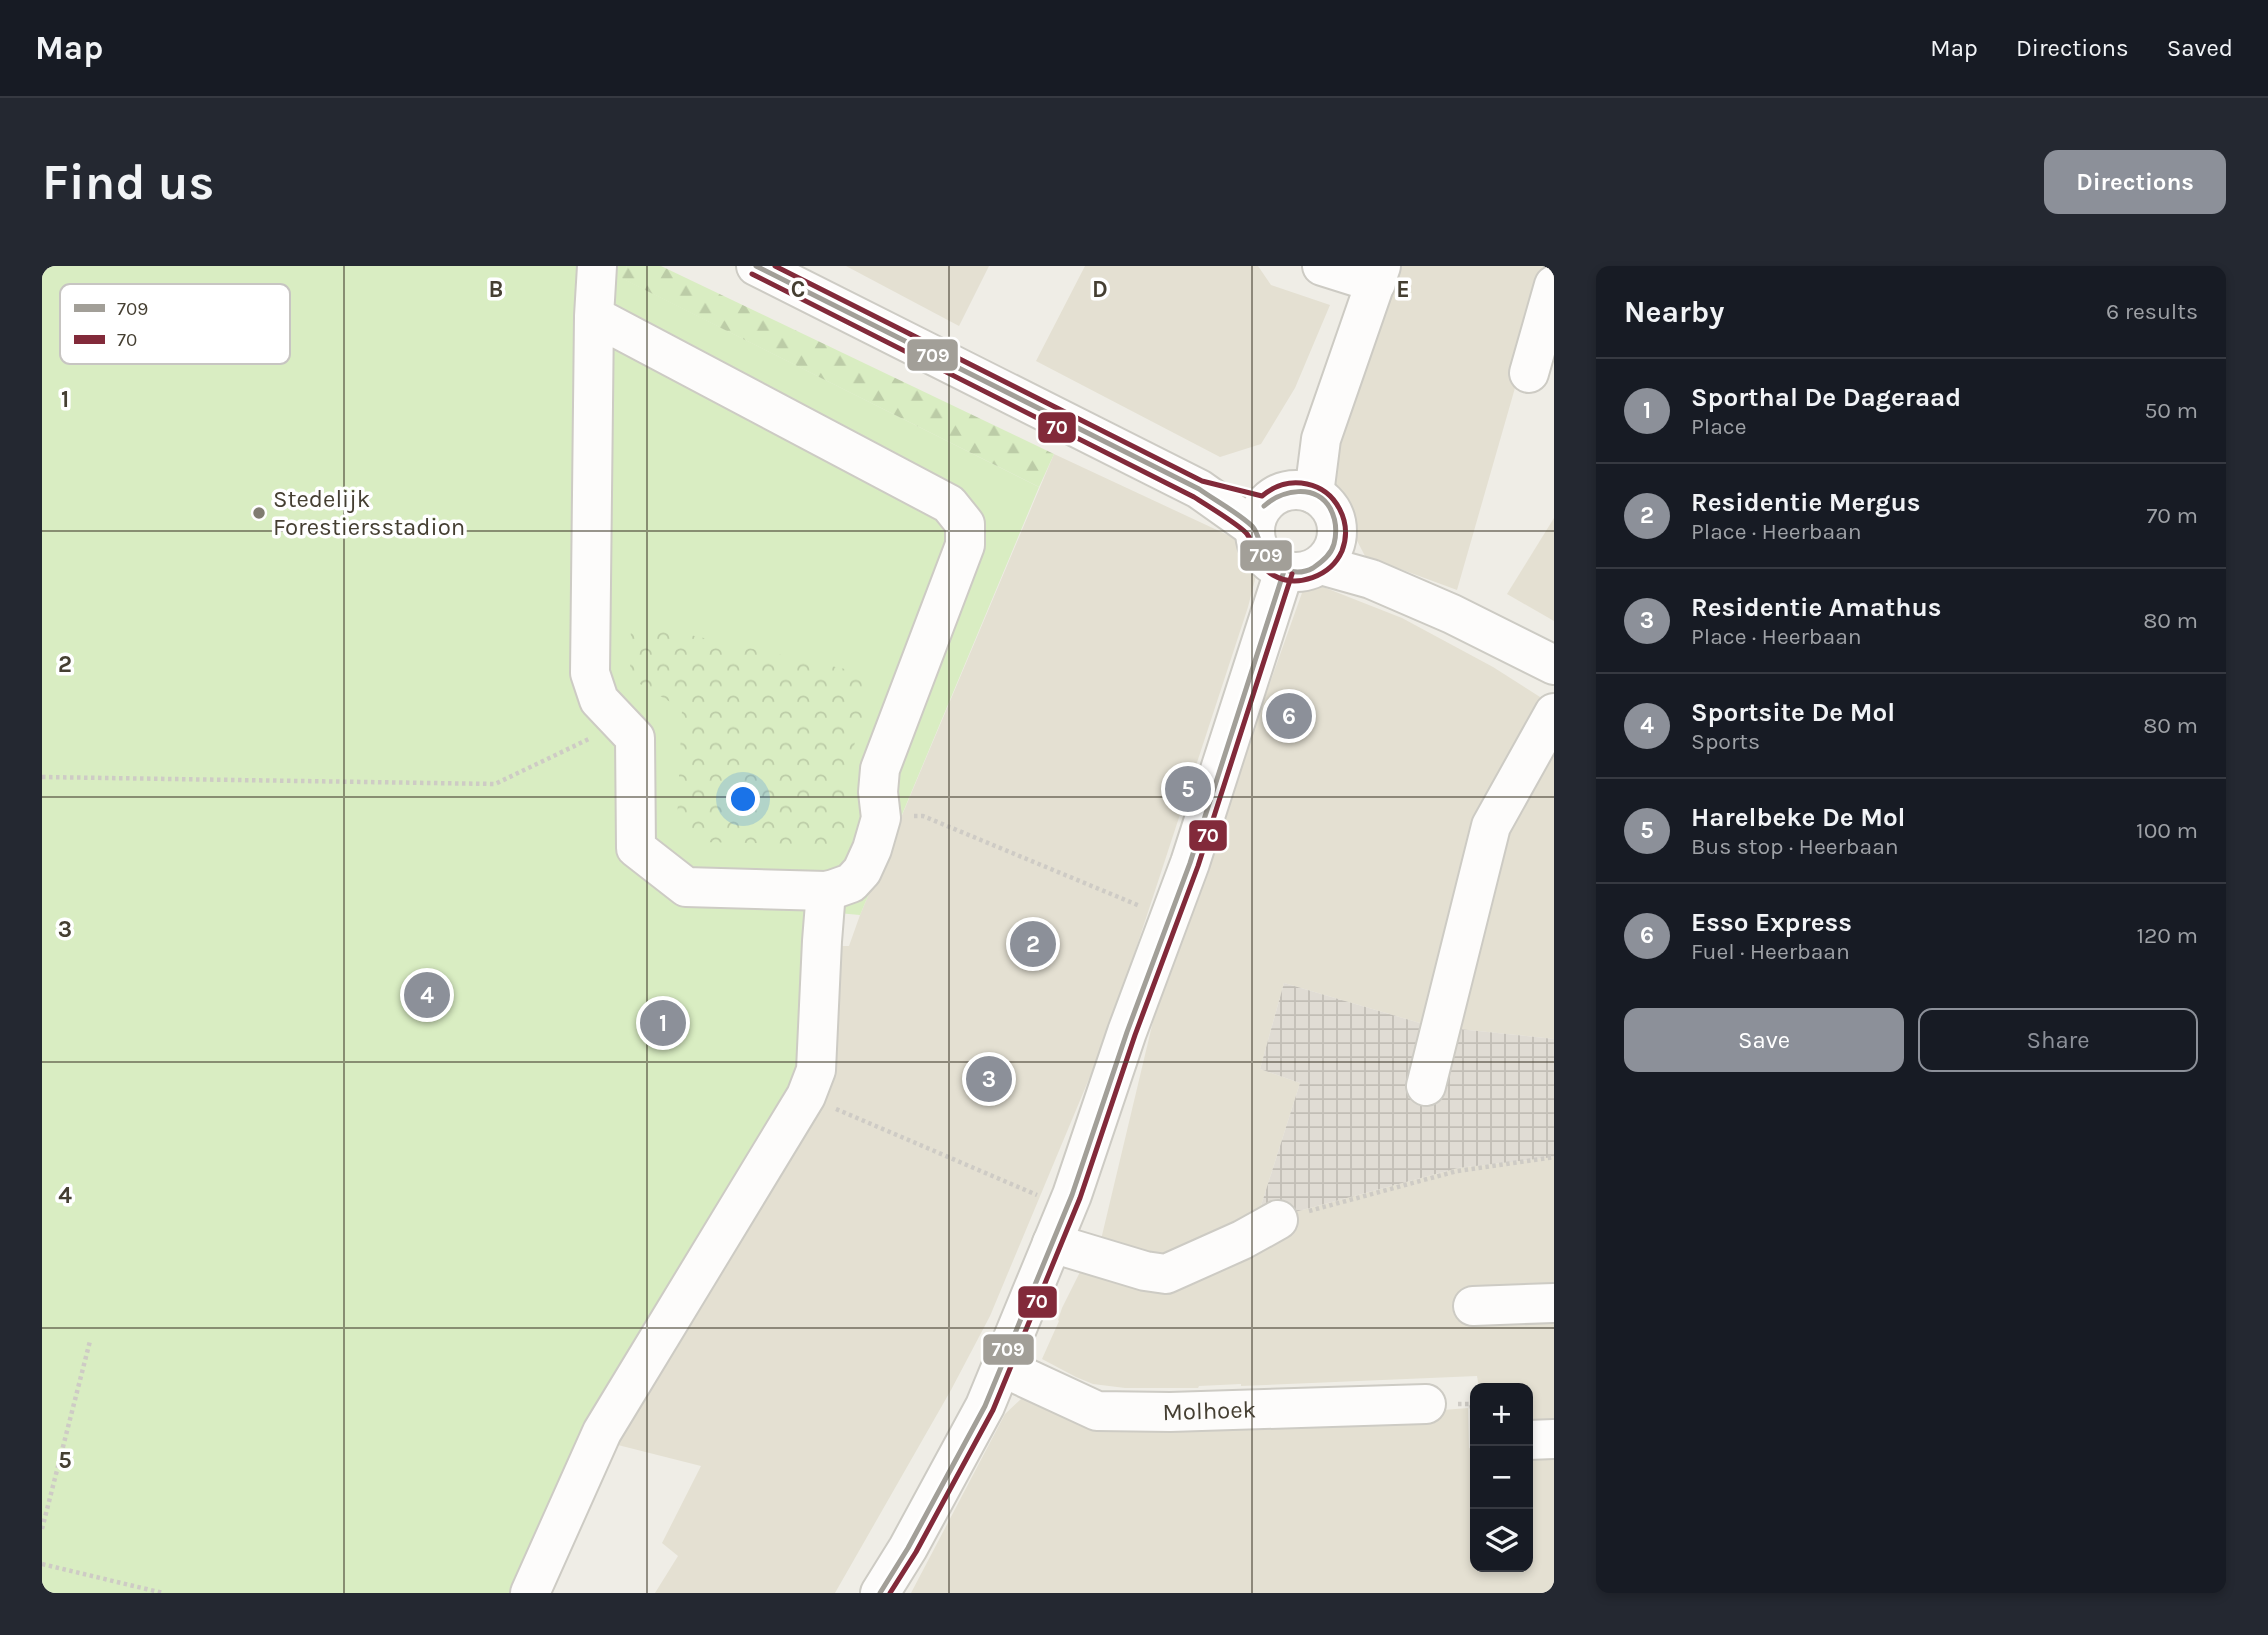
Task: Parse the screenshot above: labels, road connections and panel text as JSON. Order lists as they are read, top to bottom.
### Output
{
  "streets": {
    "street": ["Molhoek"]
  },
  "places": ["Stedelijk Forestiersstadion"],
  "lines": ["transit line 709", "transit line 70"],
  "legend": ["709", "70"],
  "page": {
    "header": "Map",
    "nav": ["Map", "Directions", "Saved"],
    "buttons": [
      "Directions",
      ["Save", "Share"]
    ],
    "title": "Find us",
    "heading": ["Nearby", "6 results"],
    "list": [
      {
        "mark": "1",
        "name": "Sporthal De Dageraad",
        "note": "Place",
        "value": "50 m"
      },
      {
        "mark": "2",
        "name": "Residentie Mergus",
        "note": "Place · Heerbaan",
        "value": "70 m"
      },
      {
        "mark": "3",
        "name": "Residentie Amathus",
        "note": "Place · Heerbaan",
        "value": "80 m"
      },
      {
        "mark": "4",
        "name": "Sportsite De Mol",
        "note": "Sports",
        "value": "80 m"
      },
      {
        "mark": "5",
        "name": "Harelbeke De Mol",
        "note": "Bus stop · Heerbaan",
        "value": "100 m"
      },
      {
        "mark": "6",
        "name": "Esso Express",
        "note": "Fuel · Heerbaan",
        "value": "120 m"
      }
    ],
    "pins": [
      "6",
      "5",
      "2",
      "4",
      "1",
      "3"
    ],
    "map_buttons": ["+", "−"]
  },
  "grid": {
    "columns": [
      "B",
      "C",
      "D",
      "E"
    ],
    "rows": [
      "1",
      "2",
      "3",
      "4",
      "5"
    ]
  }
}
